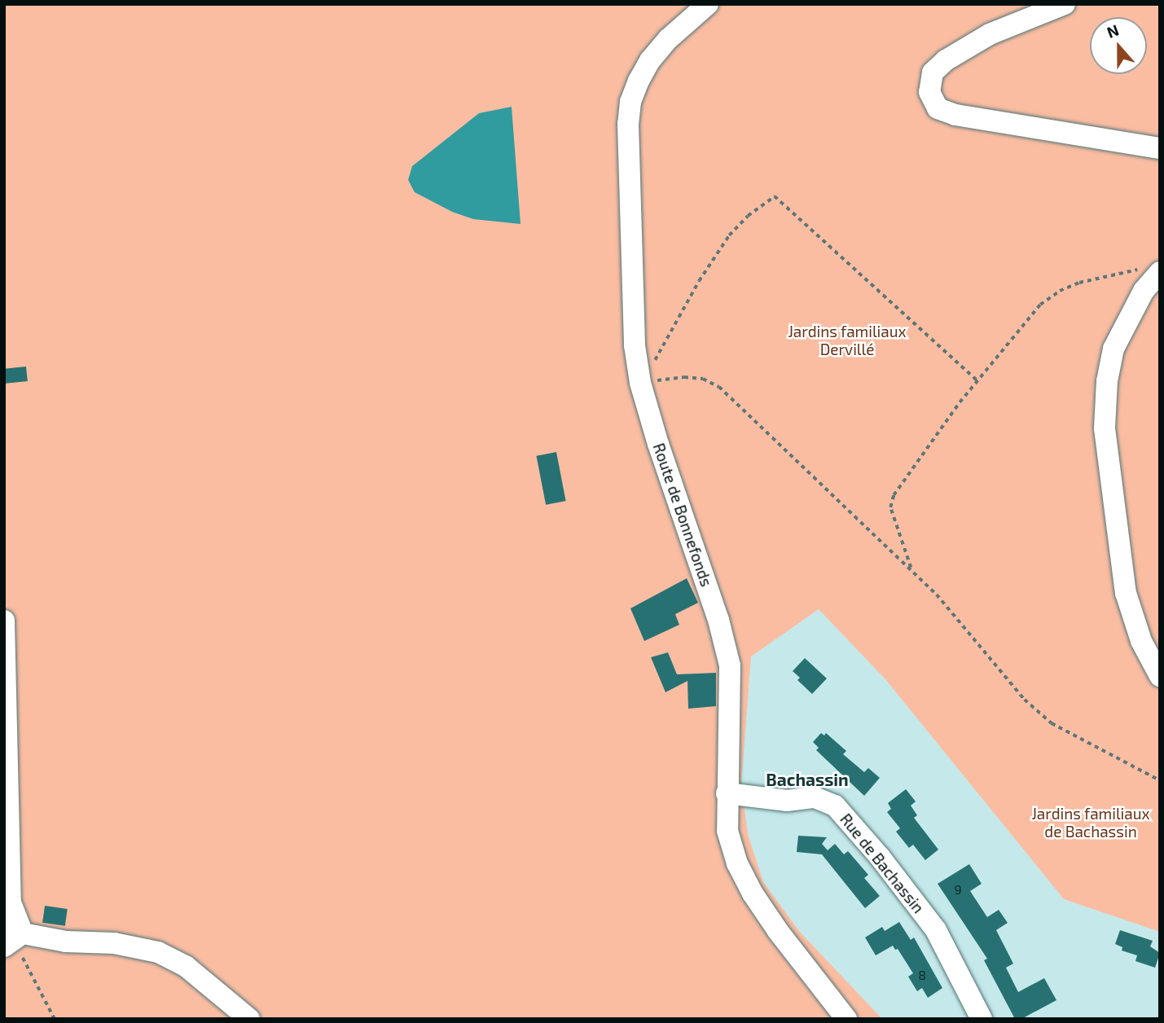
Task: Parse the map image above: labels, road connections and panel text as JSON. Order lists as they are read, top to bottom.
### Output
{
  "streets": {
    "street": ["Route de Bonnefonds", "Rue de Bachassin"]
  },
  "crossings": [
    ["Route de Bonnefonds", "Rue de Bachassin"]
  ],
  "districts": ["Bachassin"],
  "parks": ["Jardins familiaux Dervillé", "Jardins familiaux de Bachassin"],
  "house_numbers": ["9", "8"],
  "north": "top"
}
